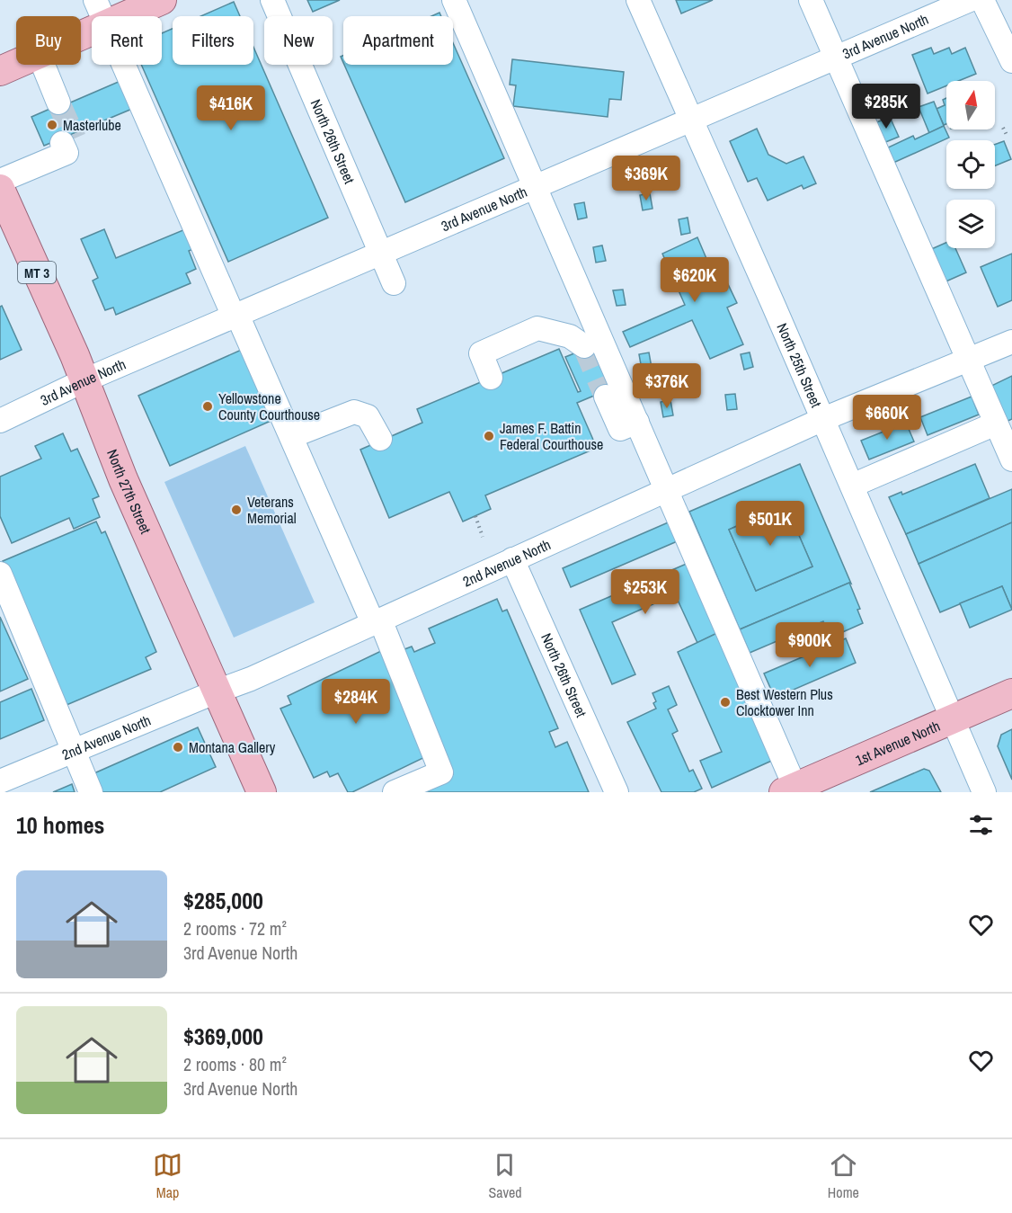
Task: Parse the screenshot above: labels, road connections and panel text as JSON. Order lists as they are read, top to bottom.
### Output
{
  "streets": {
    "main road": ["MT 3", "North 27th Street", "1st Avenue North"],
    "street": [
      "3rd Avenue North",
      "North 26th Street",
      "North 25th Street",
      "2nd Avenue North"
    ]
  },
  "crossings": [
    ["3rd Avenue North", "North 26th Street"],
    ["3rd Avenue North", "North 25th Street"],
    ["3rd Avenue North", "North 27th Street"],
    ["North 26th Street", "2nd Avenue North"],
    ["North 25th Street", "2nd Avenue North"],
    ["North 25th Street", "1st Avenue North"],
    ["North 27th Street", "2nd Avenue North"]
  ],
  "places": [
    "Masterlube",
    "Yellowstone County Courthouse",
    "James F. Battin Federal Courthouse",
    "Veterans Memorial",
    "Best Western Plus Clocktower Inn",
    "Montana Gallery"
  ],
  "north": "top",
  "page": {
    "chip": [
      "Buy",
      "Rent",
      "Filters",
      "New",
      "Apartment"
    ],
    "price": [
      "$285K",
      "$416K",
      "$369K",
      "$620K",
      "$376K",
      "$660K",
      "$501K",
      "$253K",
      "$900K",
      "$284K"
    ],
    "heading": "10 homes",
    "list": [
      {
        "name": "$285,000",
        "note": "2 rooms · 72 m² · 3rd Avenue North"
      },
      {
        "name": "$369,000",
        "note": "2 rooms · 80 m² · 3rd Avenue North"
      }
    ],
    "tabs": ["Map", "Saved", "Home"]
  }
}
